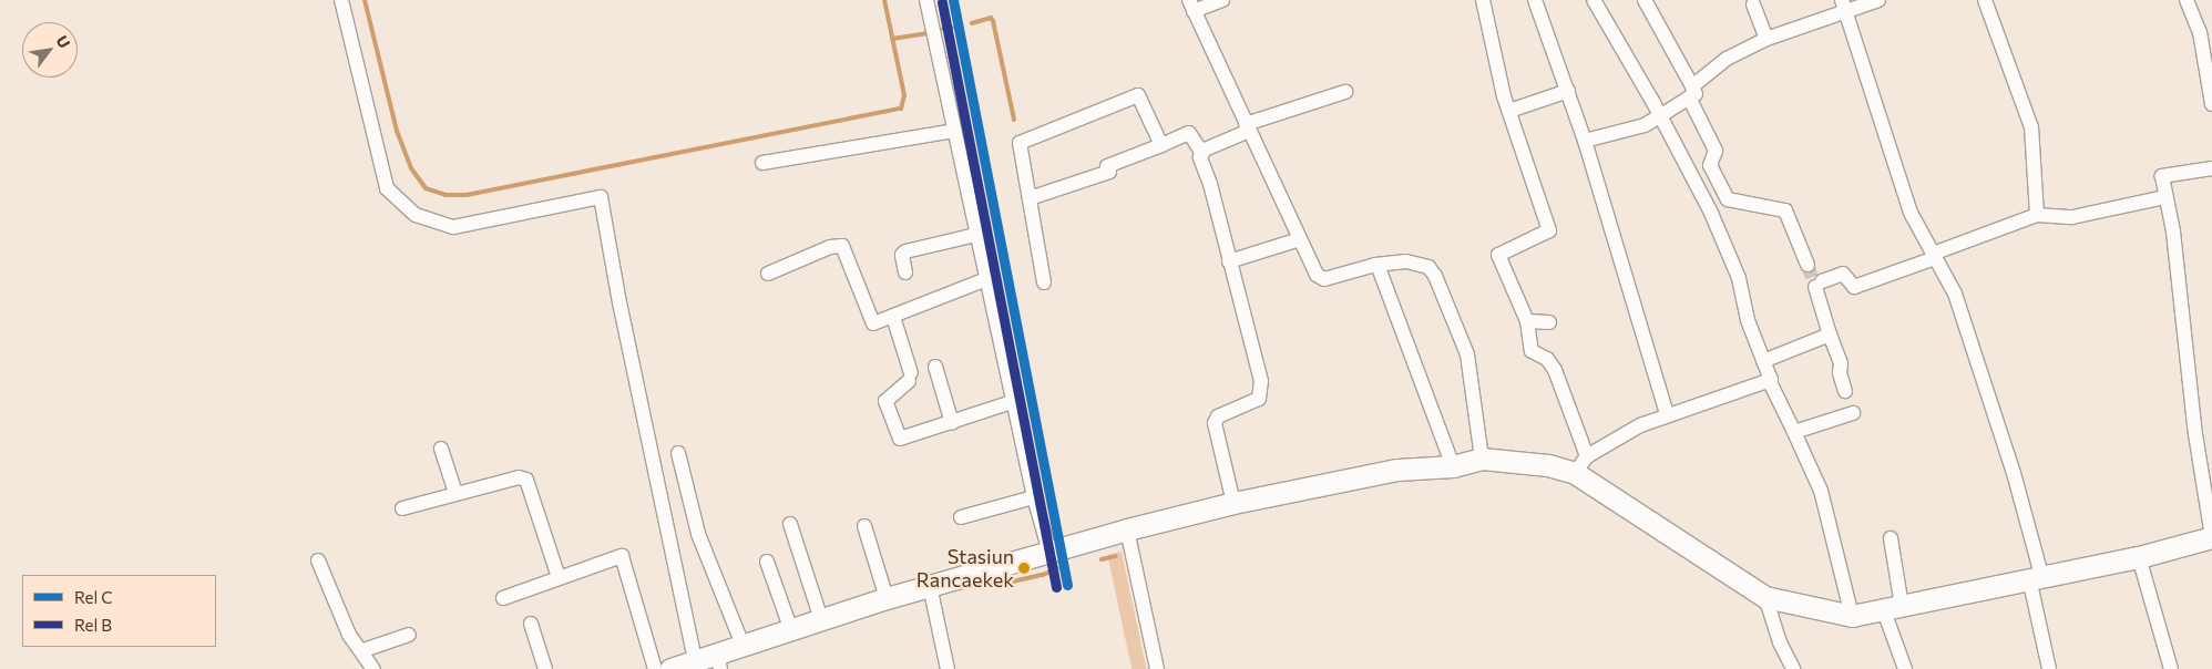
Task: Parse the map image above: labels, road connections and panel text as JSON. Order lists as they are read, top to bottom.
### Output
{
  "places": ["Stasiun Rancaekek"],
  "lines": ["rail line C", "rail line B"],
  "legend": ["Rel C", "Rel B"],
  "north": "top right"
}
